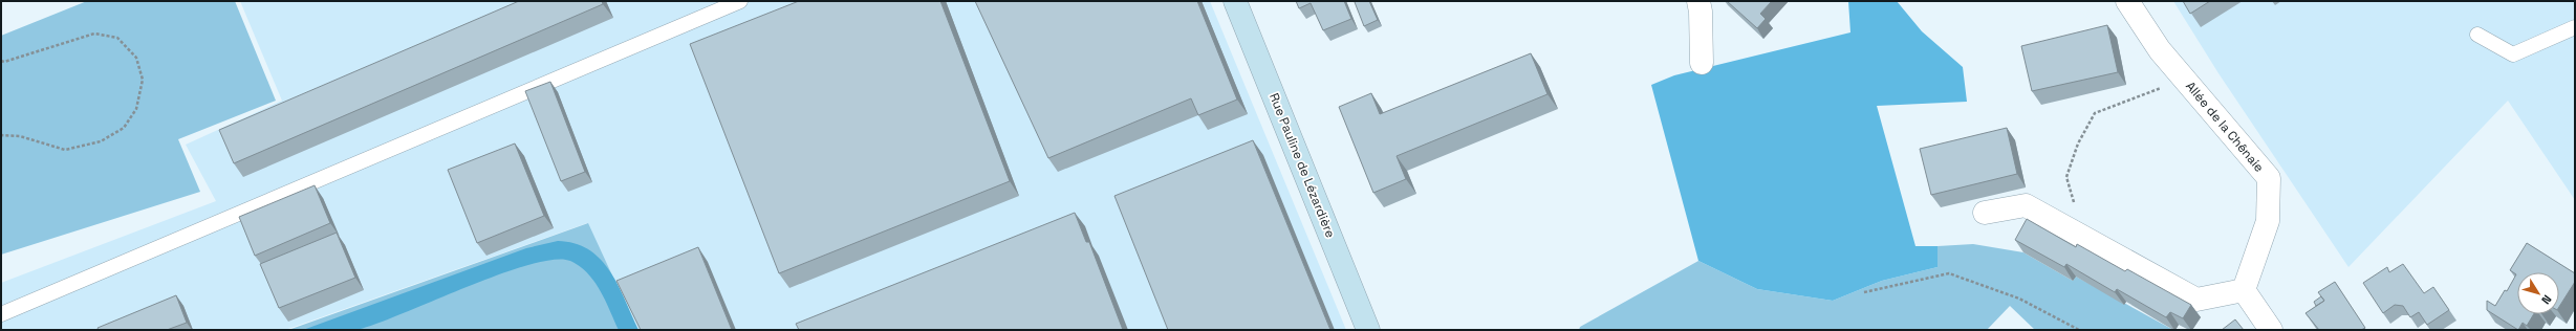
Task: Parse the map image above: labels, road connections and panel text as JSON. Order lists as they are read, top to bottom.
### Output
{
  "streets": {
    "main road": ["Rue Pauline de Lézardière"],
    "street": ["Allée de la Chênaie"]
  },
  "north": "bottom right"
}
